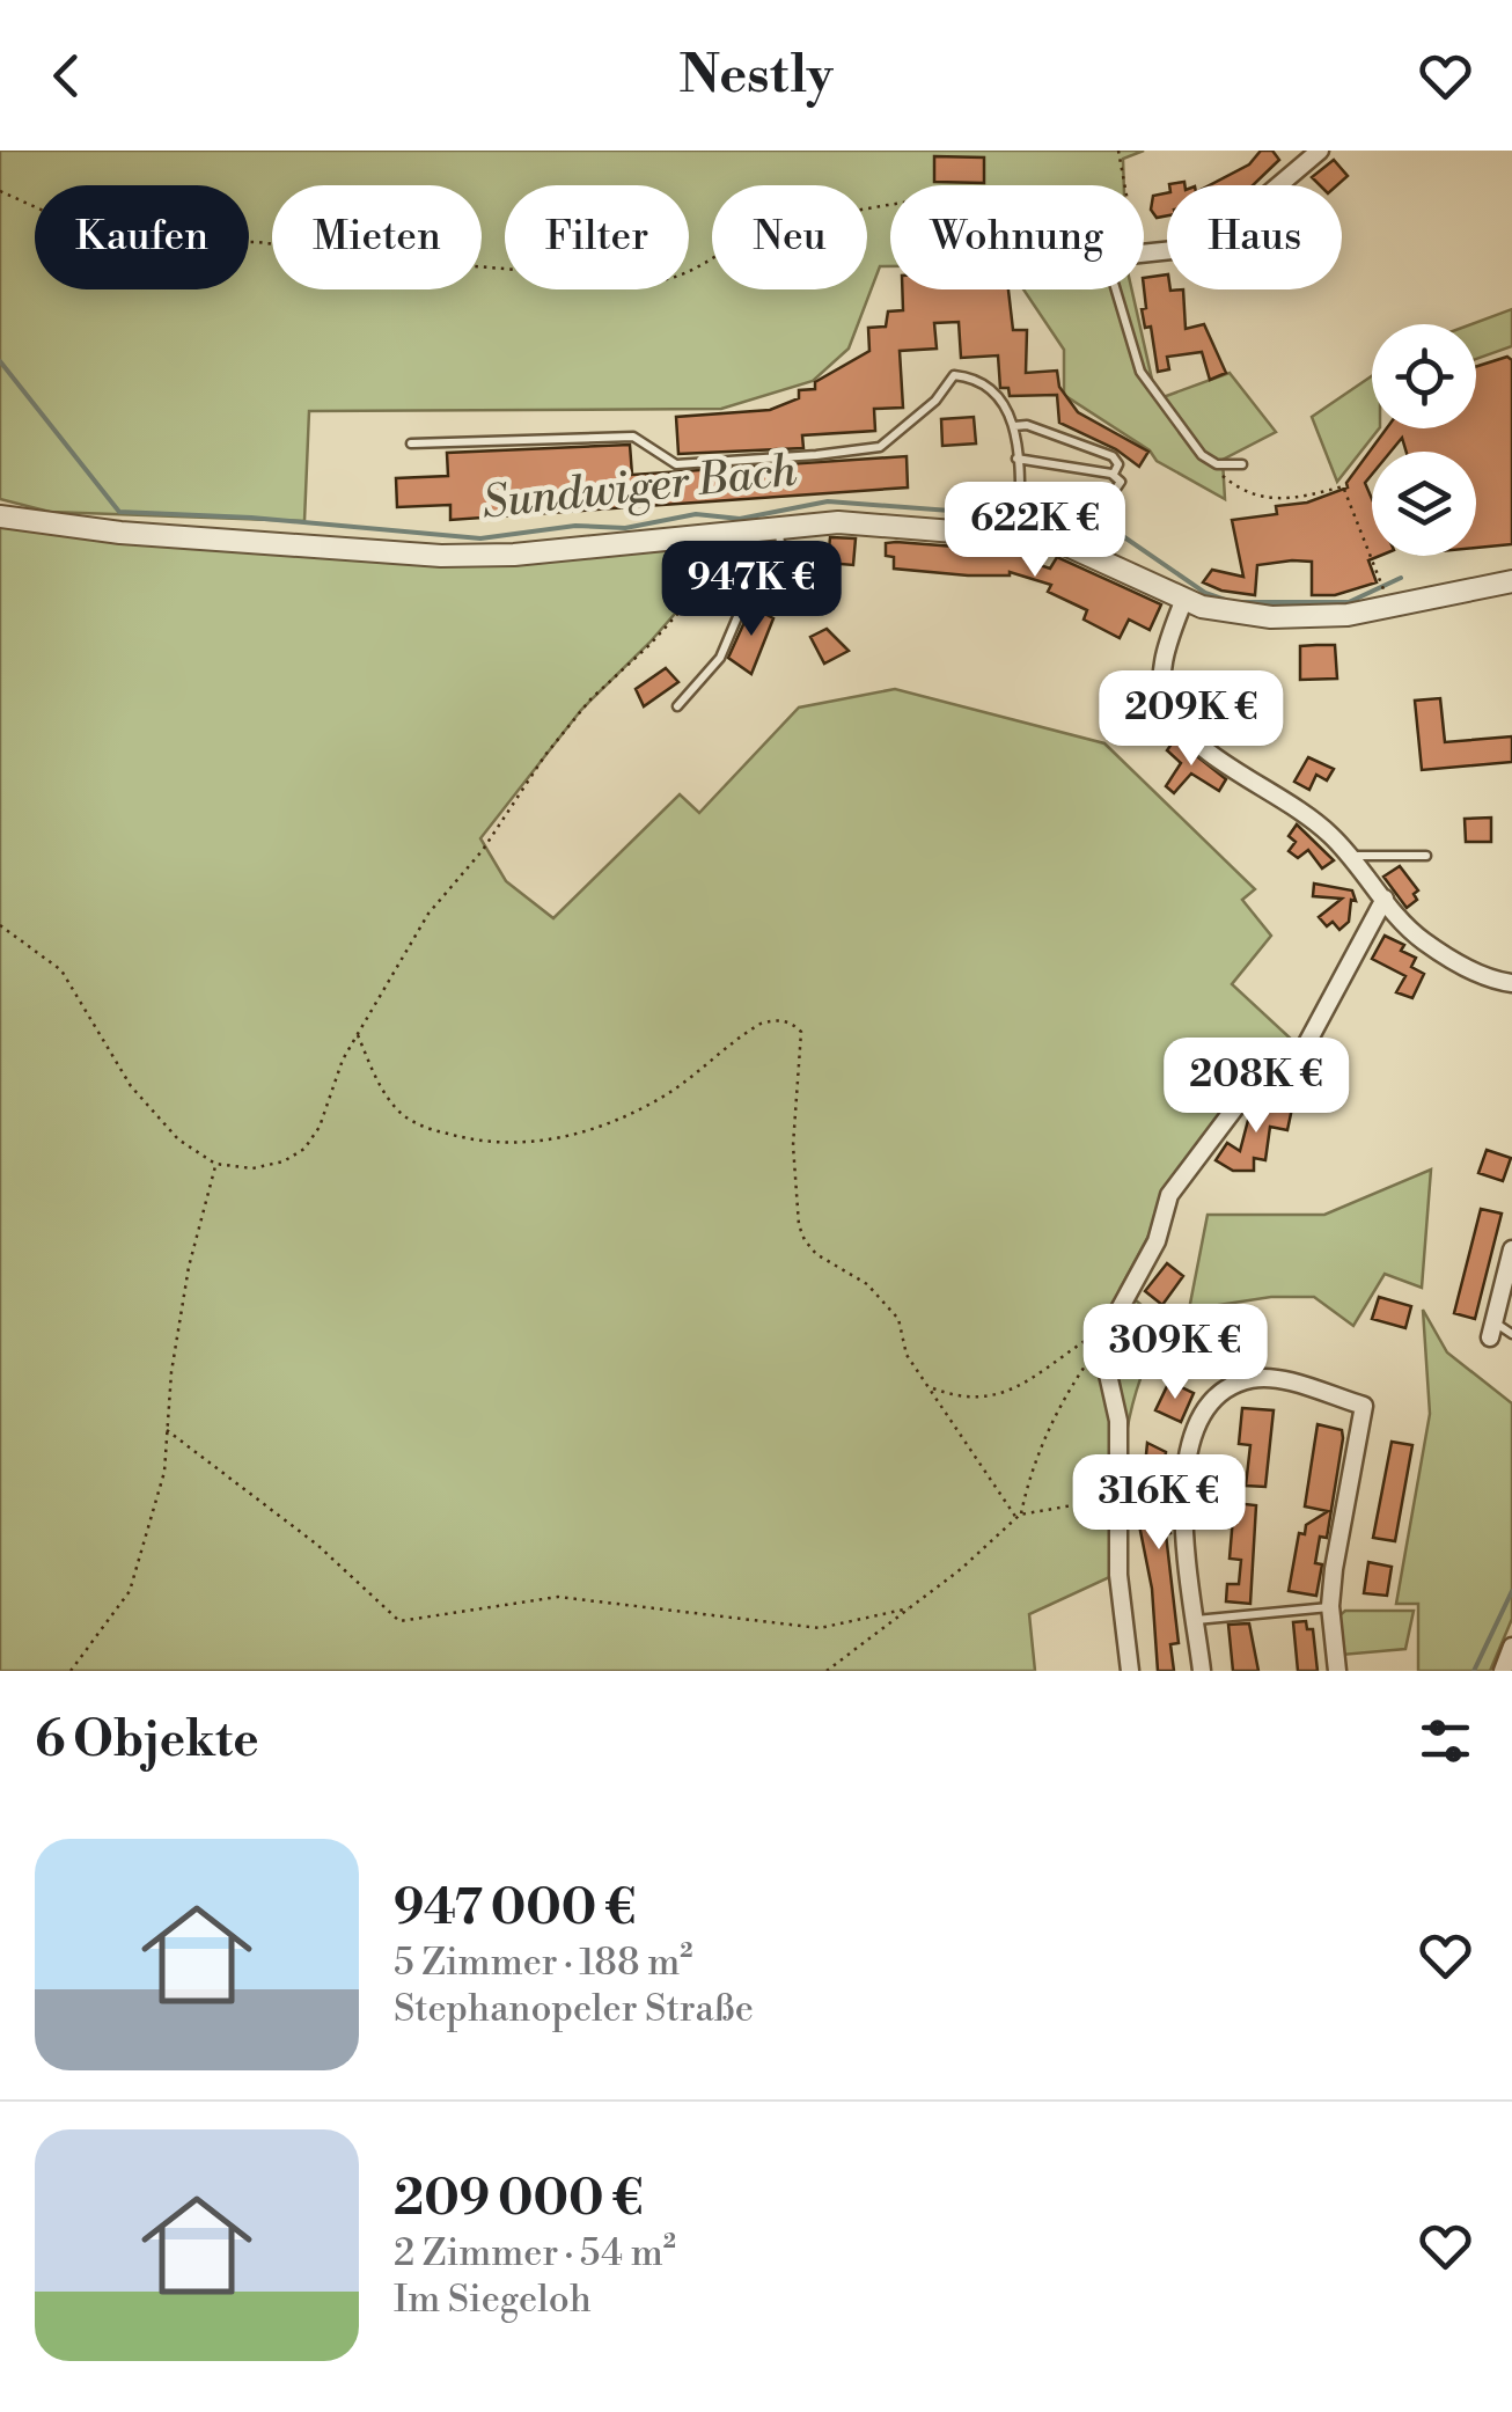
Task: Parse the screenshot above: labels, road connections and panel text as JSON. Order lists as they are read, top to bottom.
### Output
{
  "water": ["Sundwiger Bach"],
  "page": {
    "header": "Nestly",
    "chip": [
      "Kaufen",
      "Mieten",
      "Filter",
      "Neu",
      "Wohnung",
      "Haus"
    ],
    "price": [
      "622K €",
      "947K €",
      "209K €",
      "208K €",
      "309K €",
      "316K €"
    ],
    "heading": "6 Objekte",
    "list": [
      {
        "name": "947 000 €",
        "note": "5 Zimmer · 188 m² · Stephanopeler Straße"
      },
      {
        "name": "209 000 €",
        "note": "2 Zimmer · 54 m² · Im Siegeloh"
      }
    ]
  }
}
